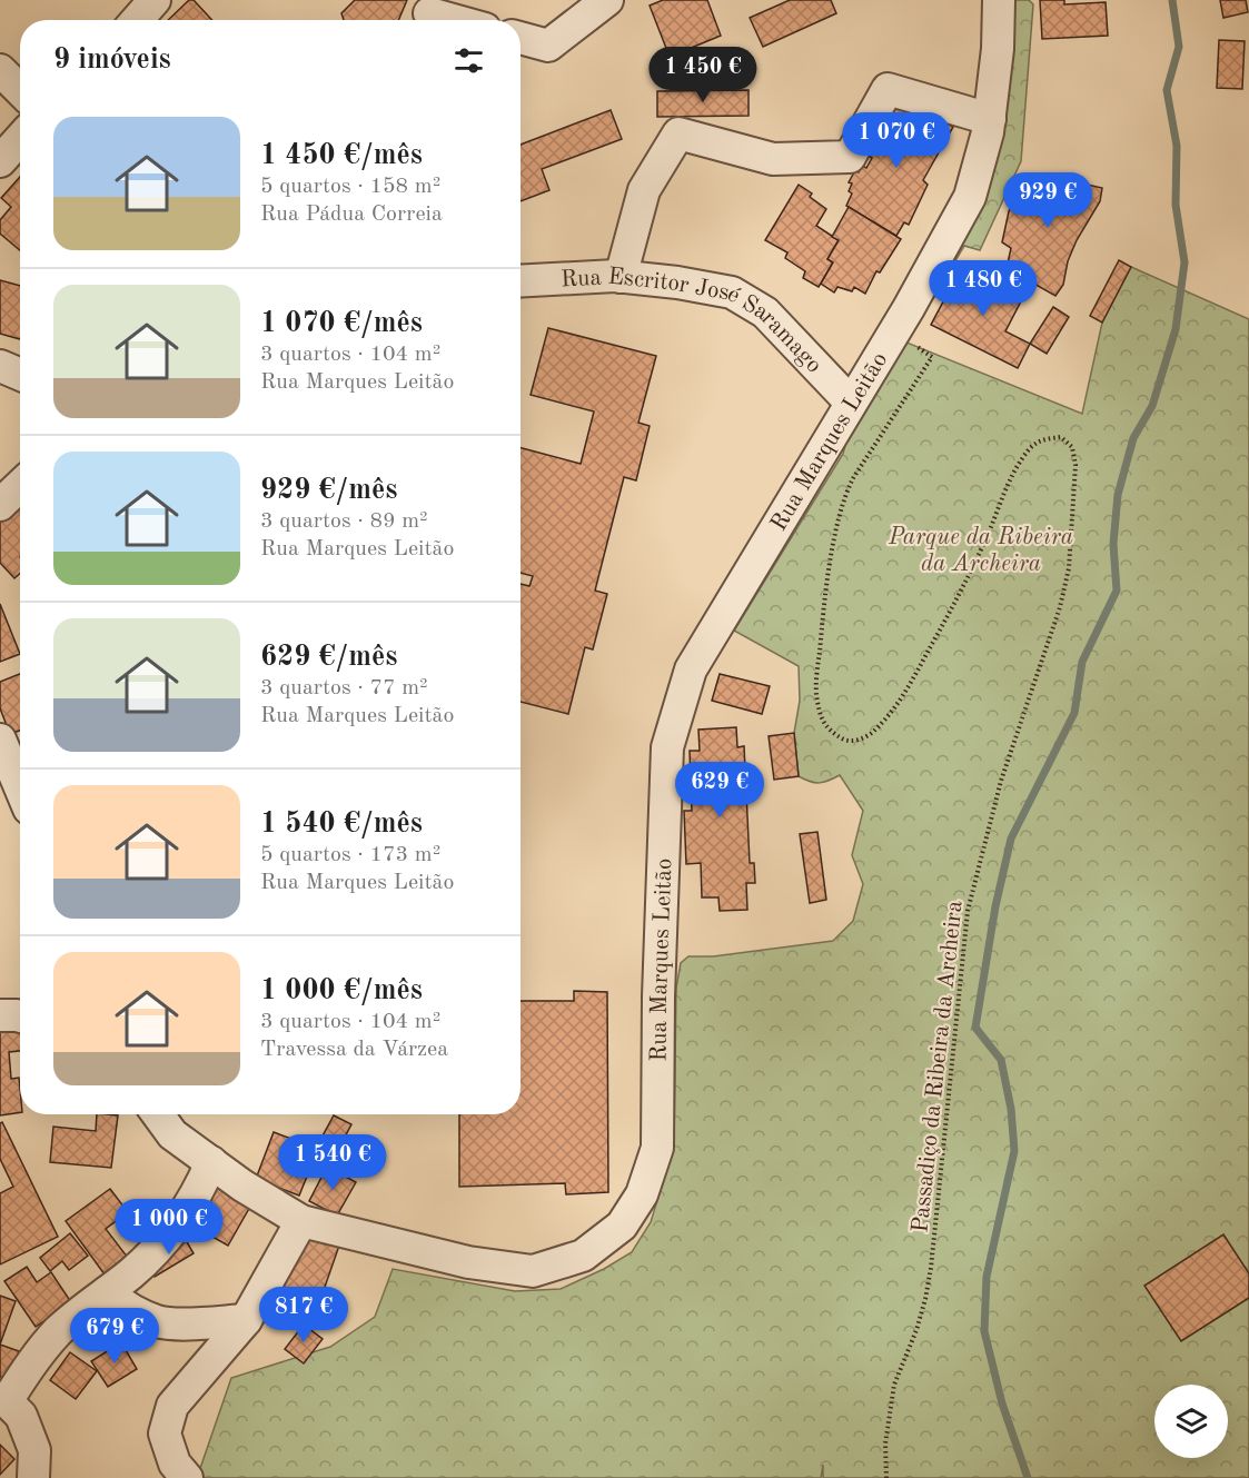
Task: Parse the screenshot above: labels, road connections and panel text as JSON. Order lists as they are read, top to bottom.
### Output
{
  "streets": {
    "street": ["Rua Escritor José Saramago", "Rua Marques Leitão"],
    "path": ["Passadiço da Ribeira da Archeira"]
  },
  "crossings": [
    ["Rua Escritor José Saramago", "Rua Marques Leitão"]
  ],
  "parks": ["Parque da Ribeira da Archeira"],
  "page": {
    "heading": "9 imóveis",
    "price": [
      "1 450 €",
      "1 070 €",
      "929 €",
      "1 480 €",
      "629 €",
      "1 540 €",
      "1 000 €",
      "817 €",
      "679 €"
    ],
    "list": [
      {
        "name": "1 450 €/mês",
        "note": "5 quartos · 158 m² · Rua Pádua Correia"
      },
      {
        "name": "1 070 €/mês",
        "note": "3 quartos · 104 m² · Rua Marques Leitão"
      },
      {
        "name": "929 €/mês",
        "note": "3 quartos · 89 m² · Rua Marques Leitão"
      },
      {
        "name": "629 €/mês",
        "note": "3 quartos · 77 m² · Rua Marques Leitão"
      },
      {
        "name": "1 540 €/mês",
        "note": "5 quartos · 173 m² · Rua Marques Leitão"
      },
      {
        "name": "1 000 €/mês",
        "note": "3 quartos · 104 m² · Travessa da Várzea"
      }
    ]
  }
}
